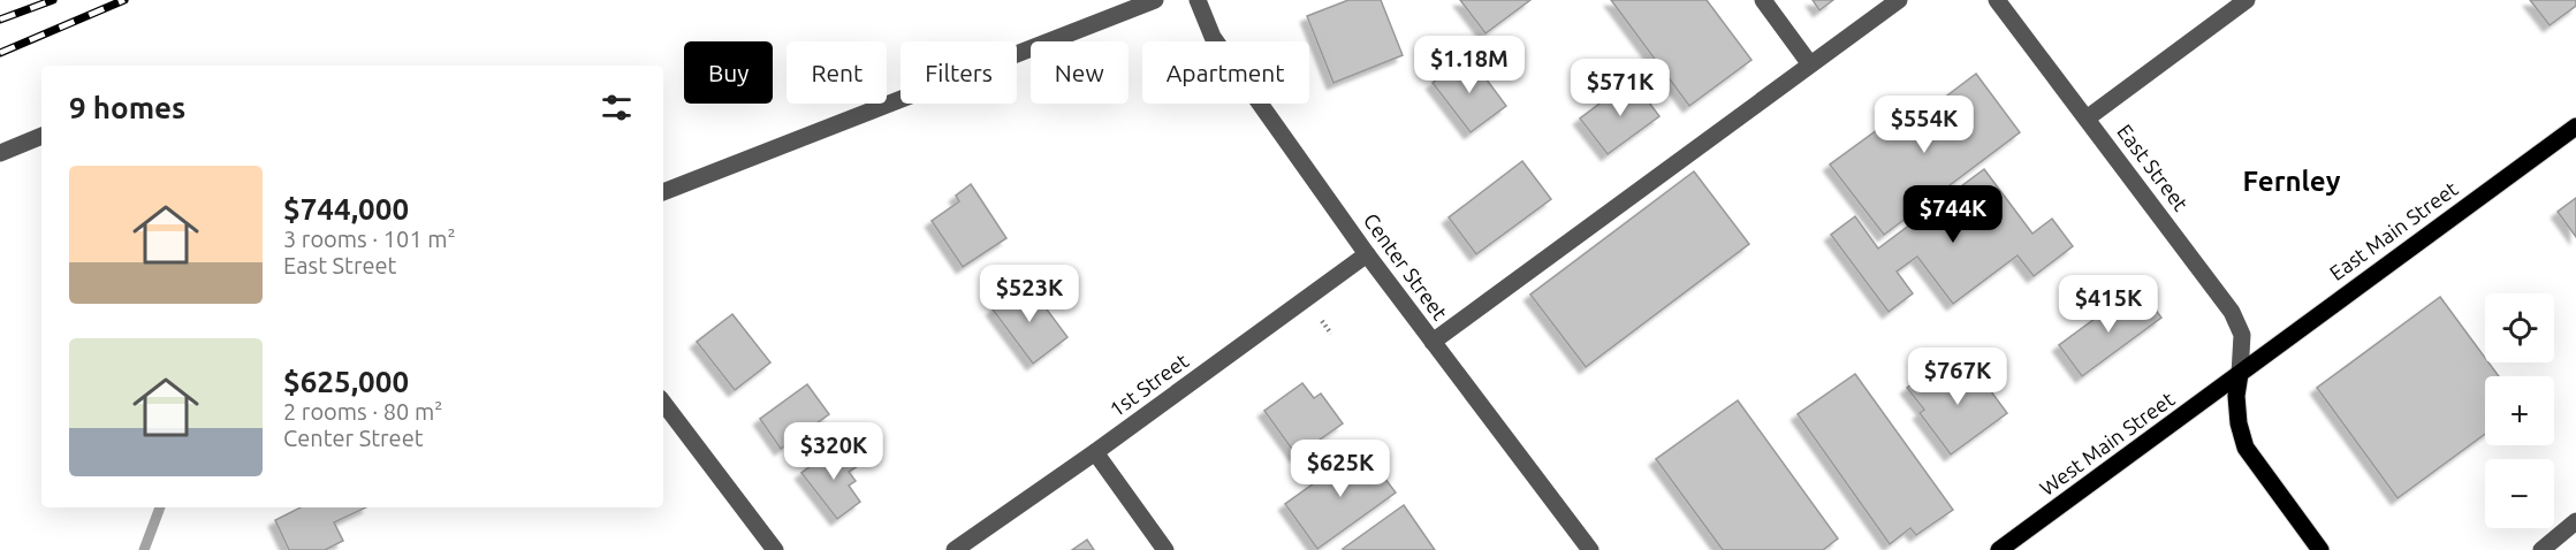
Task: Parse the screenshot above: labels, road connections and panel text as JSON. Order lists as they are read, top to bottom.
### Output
{
  "streets": {
    "main road": ["East Main Street", "West Main Street"],
    "street": ["East Street", "Center Street", "1st Street"]
  },
  "crossings": [
    ["East Street", "East Main Street"],
    ["East Street", "West Main Street"],
    ["East Main Street", "West Main Street"],
    ["Center Street", "1st Street"]
  ],
  "districts": ["Fernley"],
  "page": {
    "price": [
      "$1.18M",
      "$571K",
      "$554K",
      "$744K",
      "$523K",
      "$415K",
      "$767K",
      "$320K",
      "$625K"
    ],
    "chip": [
      "Buy",
      "Rent",
      "Filters",
      "New",
      "Apartment"
    ],
    "heading": "9 homes",
    "list": [
      {
        "name": "$744,000",
        "note": "3 rooms · 101 m² · East Street"
      },
      {
        "name": "$625,000",
        "note": "2 rooms · 80 m² · Center Street"
      }
    ],
    "map_buttons": ["+", "−"]
  }
}
